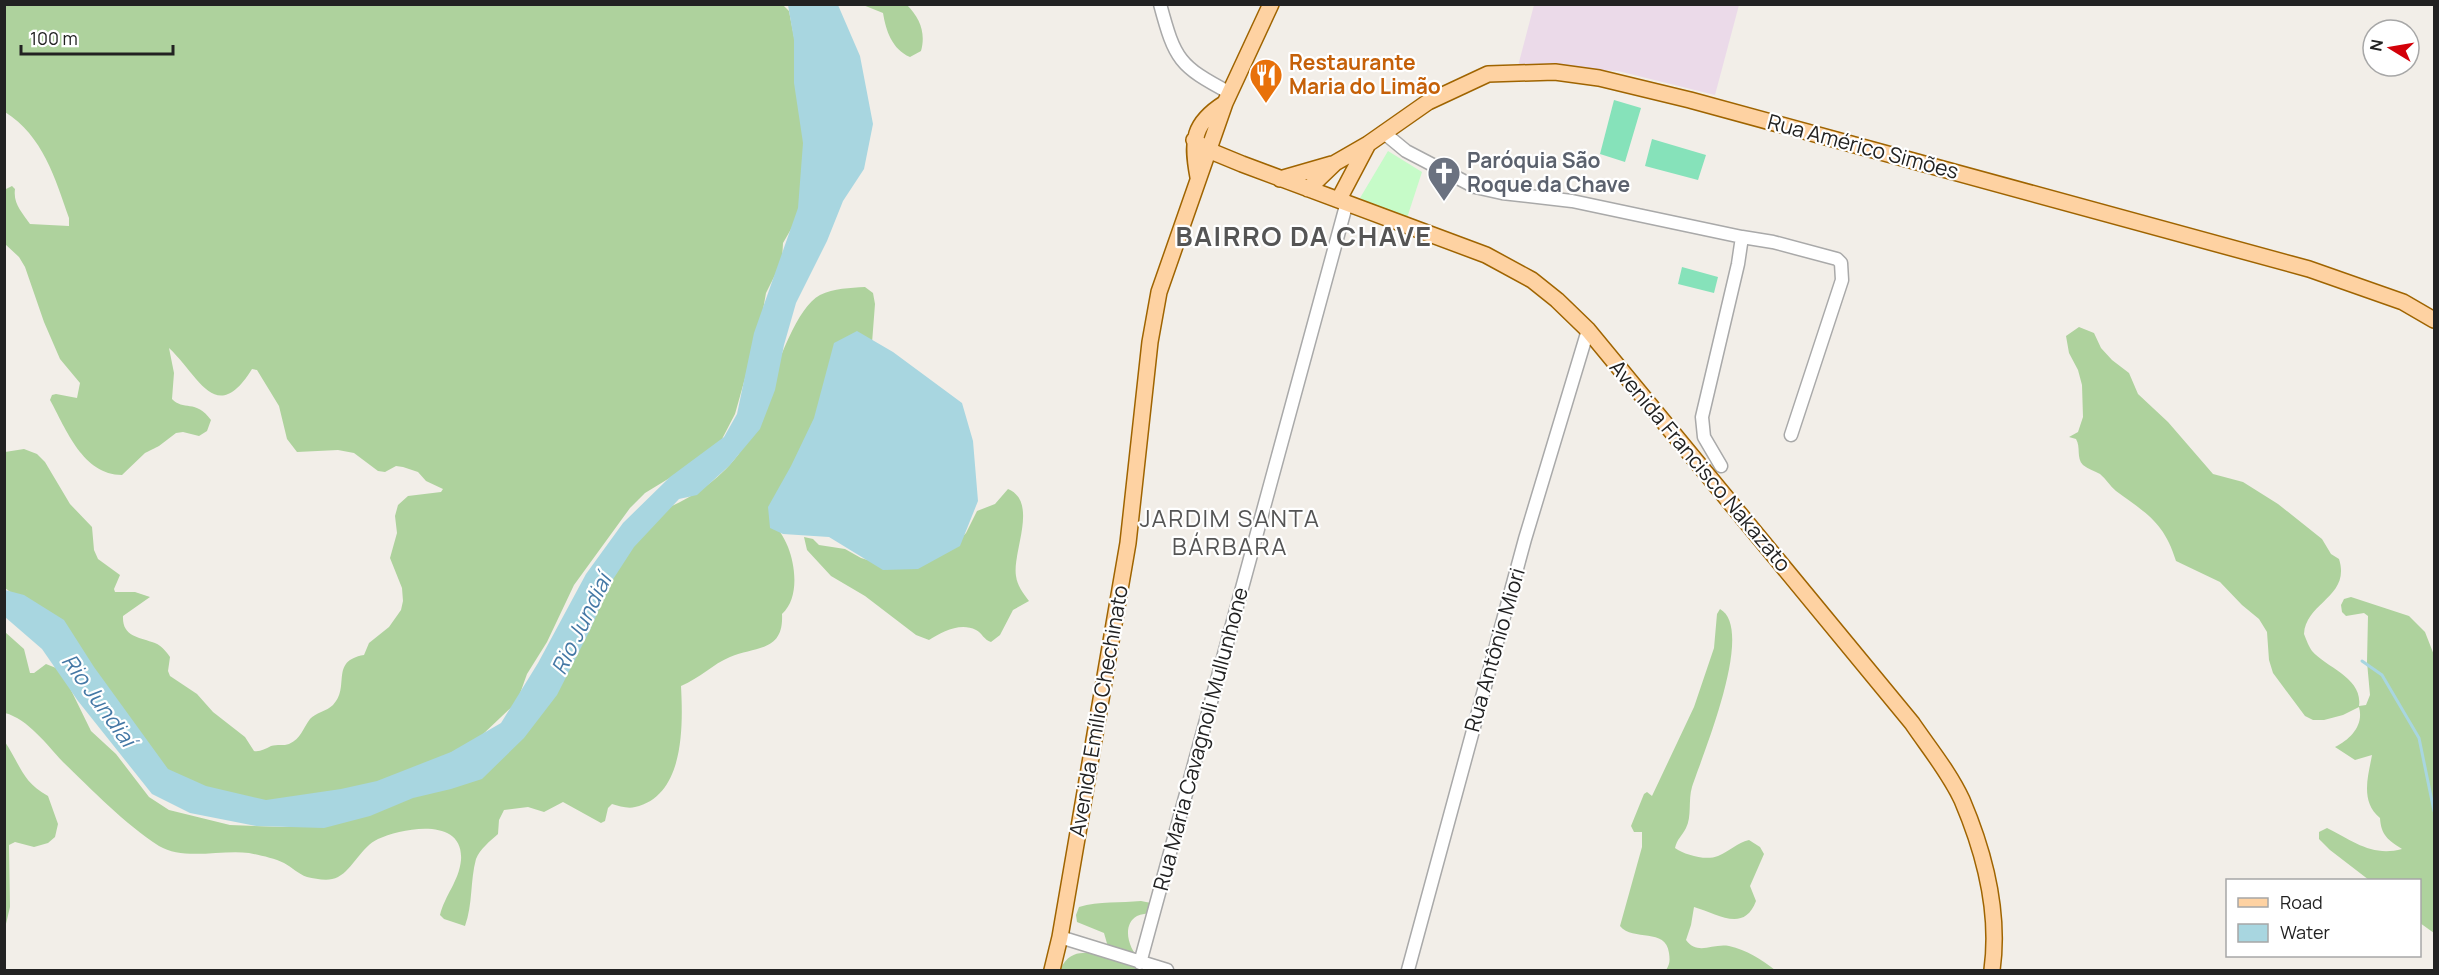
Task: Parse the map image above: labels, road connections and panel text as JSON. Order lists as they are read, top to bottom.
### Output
{
  "streets": {
    "main road": [
      "Rua Américo Simões",
      "Avenida Francisco Nakazato",
      "Avenida Emílio Chechinato",
      "Rua Maria Cavagnoli Mullunhone"
    ],
    "street": ["Rua Antônio Miori"]
  },
  "crossings": [
    ["Rua Américo Simões", "Avenida Francisco Nakazato"],
    ["Rua Américo Simões", "Rua Maria Cavagnoli Mullunhone"],
    ["Avenida Francisco Nakazato", "Rua Antônio Miori"],
    ["Avenida Francisco Nakazato", "Avenida Emílio Chechinato"],
    ["Avenida Francisco Nakazato", "Rua Maria Cavagnoli Mullunhone"]
  ],
  "districts": ["BAIRRO DA CHAVE", "JARDIM SANTA BÁRBARA"],
  "water": ["Rio Jundiaí"],
  "places": {
    "restaurant": ["Restaurante Maria do Limão"],
    "church": ["Paróquia São Roque da Chave"]
  },
  "legend": ["Road", "Water"],
  "scale_bar": "100 m",
  "north": "left"
}
